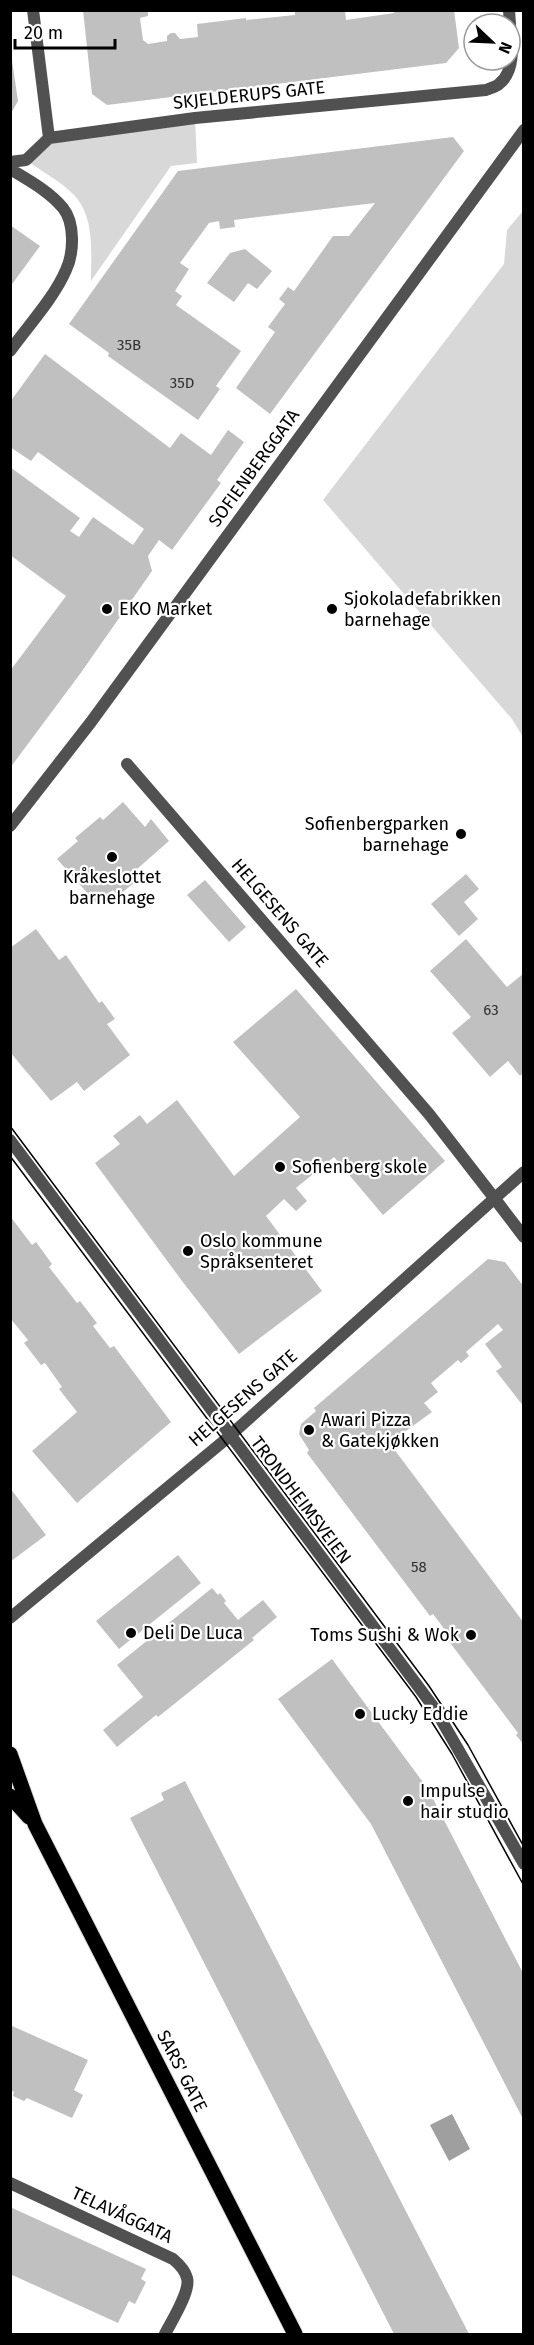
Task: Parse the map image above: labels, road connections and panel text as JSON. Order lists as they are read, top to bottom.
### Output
{
  "streets": {
    "main road": ["SARS' GATE"],
    "street": [
      "SKJELDERUPS GATE",
      "SOFIENBERGGATA",
      "HELGESENS GATE",
      "TRONDHEIMSVEIEN",
      "TELAVÅGGATA"
    ]
  },
  "crossings": [
    ["HELGESENS GATE", "TRONDHEIMSVEIEN"]
  ],
  "places": [
    "EKO Market",
    "Sjokoladefabrikken barnehage",
    "Sofienbergparken barnehage",
    "Kråkeslottet barnehage",
    "Sofienberg skole",
    "Oslo kommune Språksenteret",
    "Awari Pizza & Gatekjøkken",
    "Deli De Luca",
    "Toms Sushi & Wok",
    "Lucky Eddie",
    "Impulse hair studio"
  ],
  "house_numbers": [
    "35B",
    "35D",
    "63",
    "58"
  ],
  "scale_bar": "20 m",
  "north": "bottom right"
}
